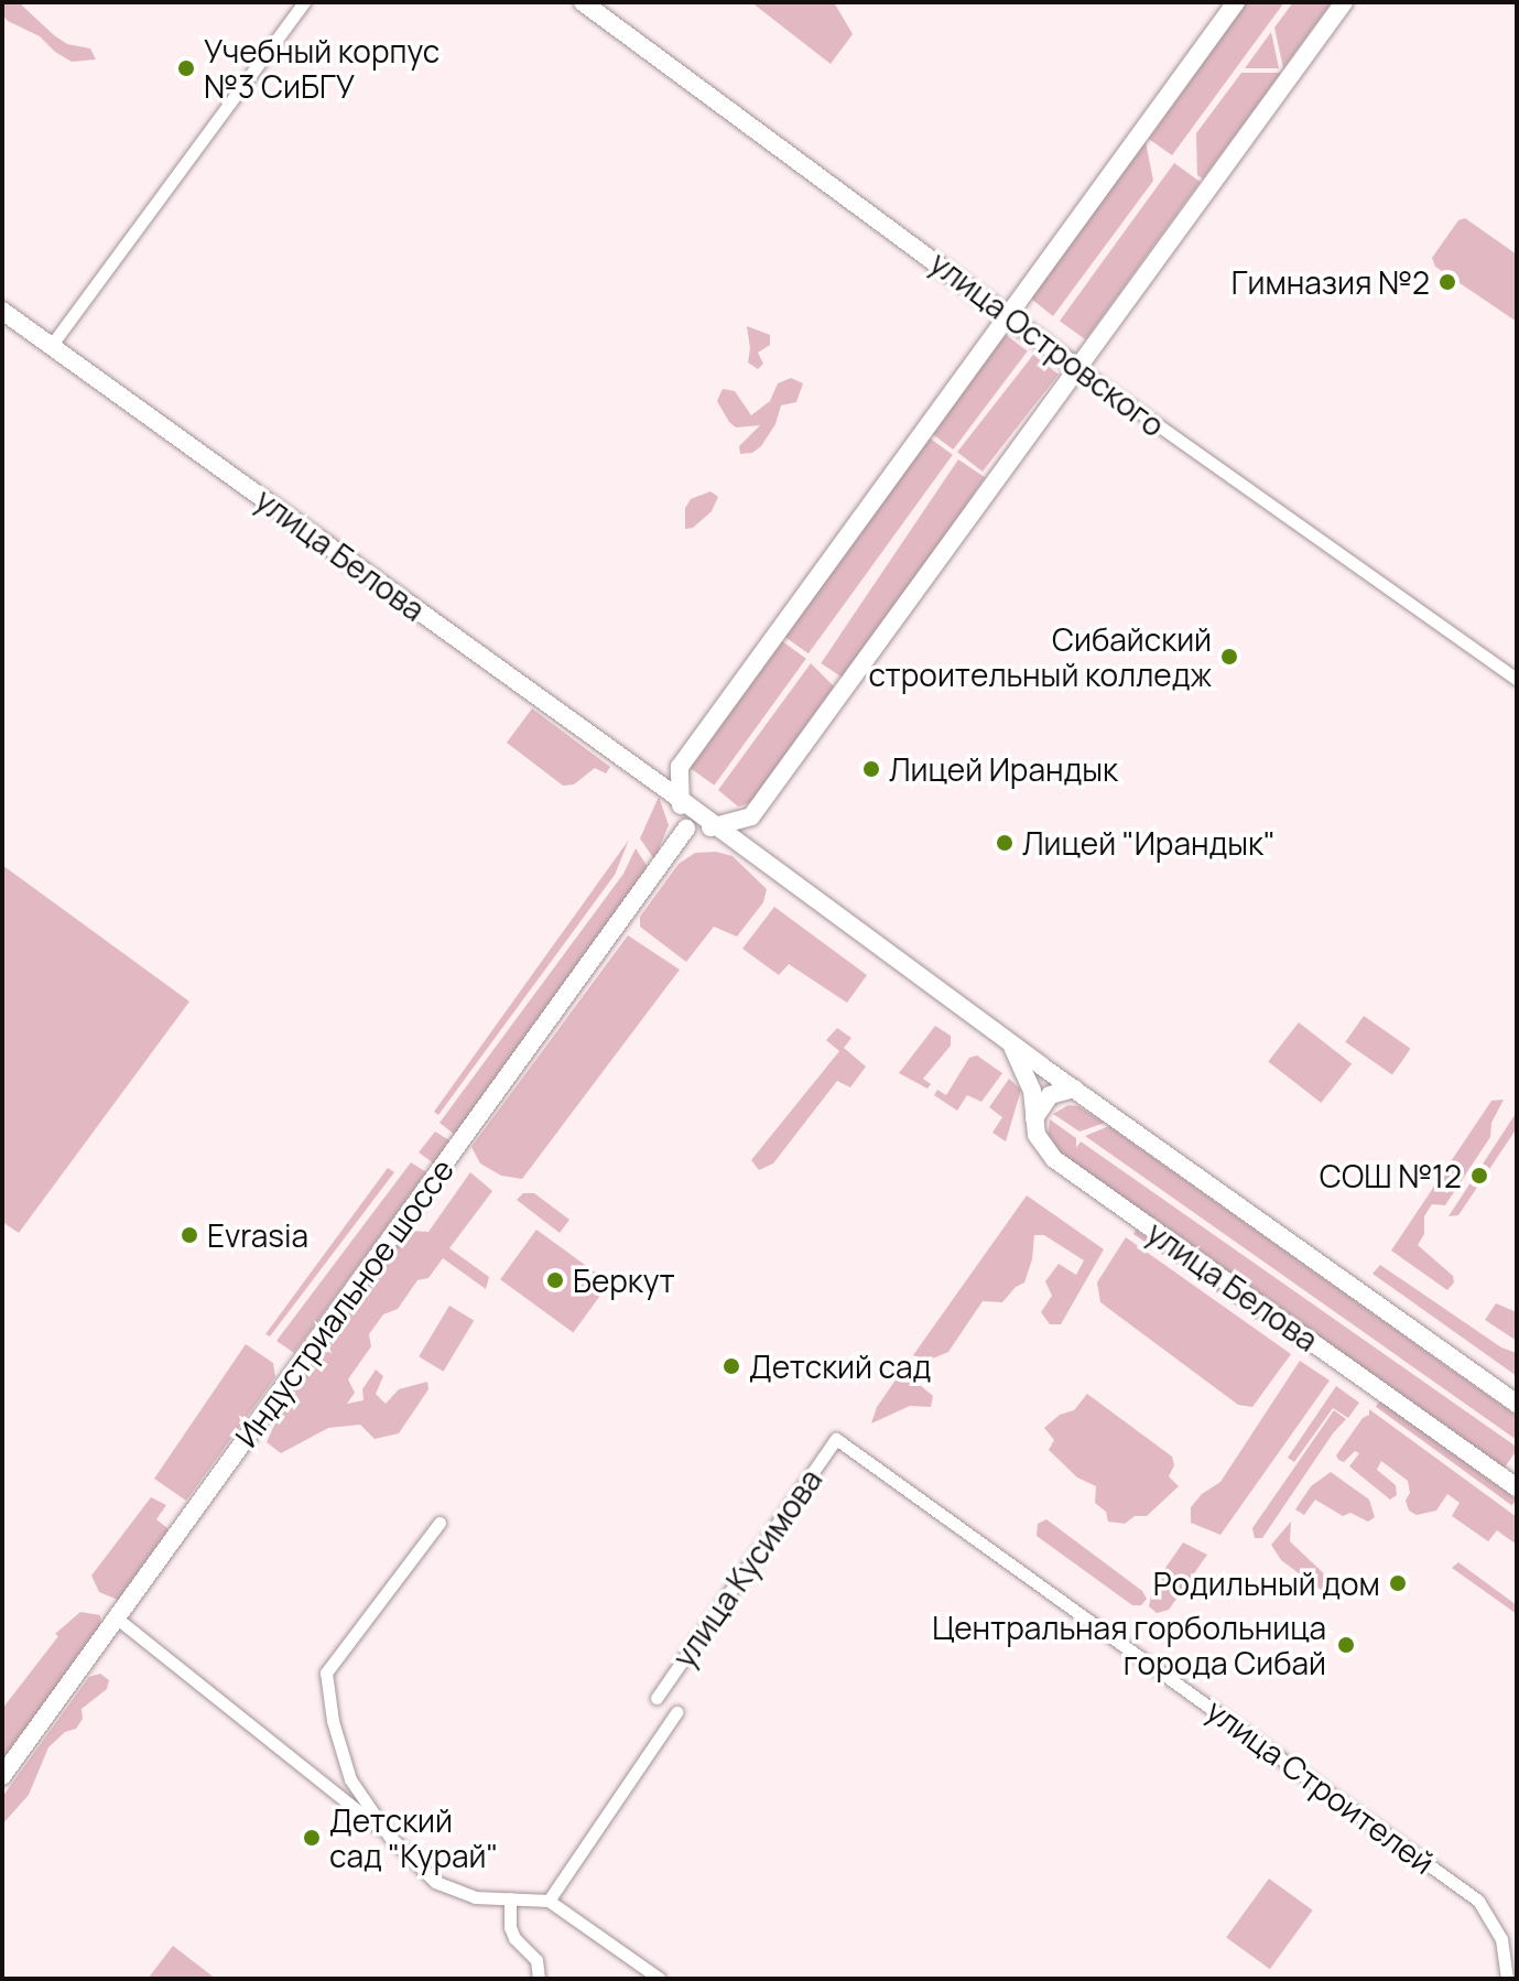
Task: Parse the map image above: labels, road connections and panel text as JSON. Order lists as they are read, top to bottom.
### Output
{
  "streets": {
    "main road": ["улица Островского", "улица Белова", "Индустриальное шоссе"],
    "street": ["улица Кусимова", "улица Строителей"]
  },
  "crossings": [
    ["улица Кусимова", "улица Строителей"]
  ],
  "places": [
    "Учебный корпус №3 СиБГУ",
    "Гимназия №2",
    "Сибайский строительный колледж",
    "Лицей Ирандык",
    "Лицей \"Ирандык\"",
    "СОШ №12",
    "Evrasia",
    "Беркут",
    "Детский сад",
    "Родильный дом",
    "Центральная горбольница города Сибай",
    "Детский сад \"Курай\""
  ]
}
